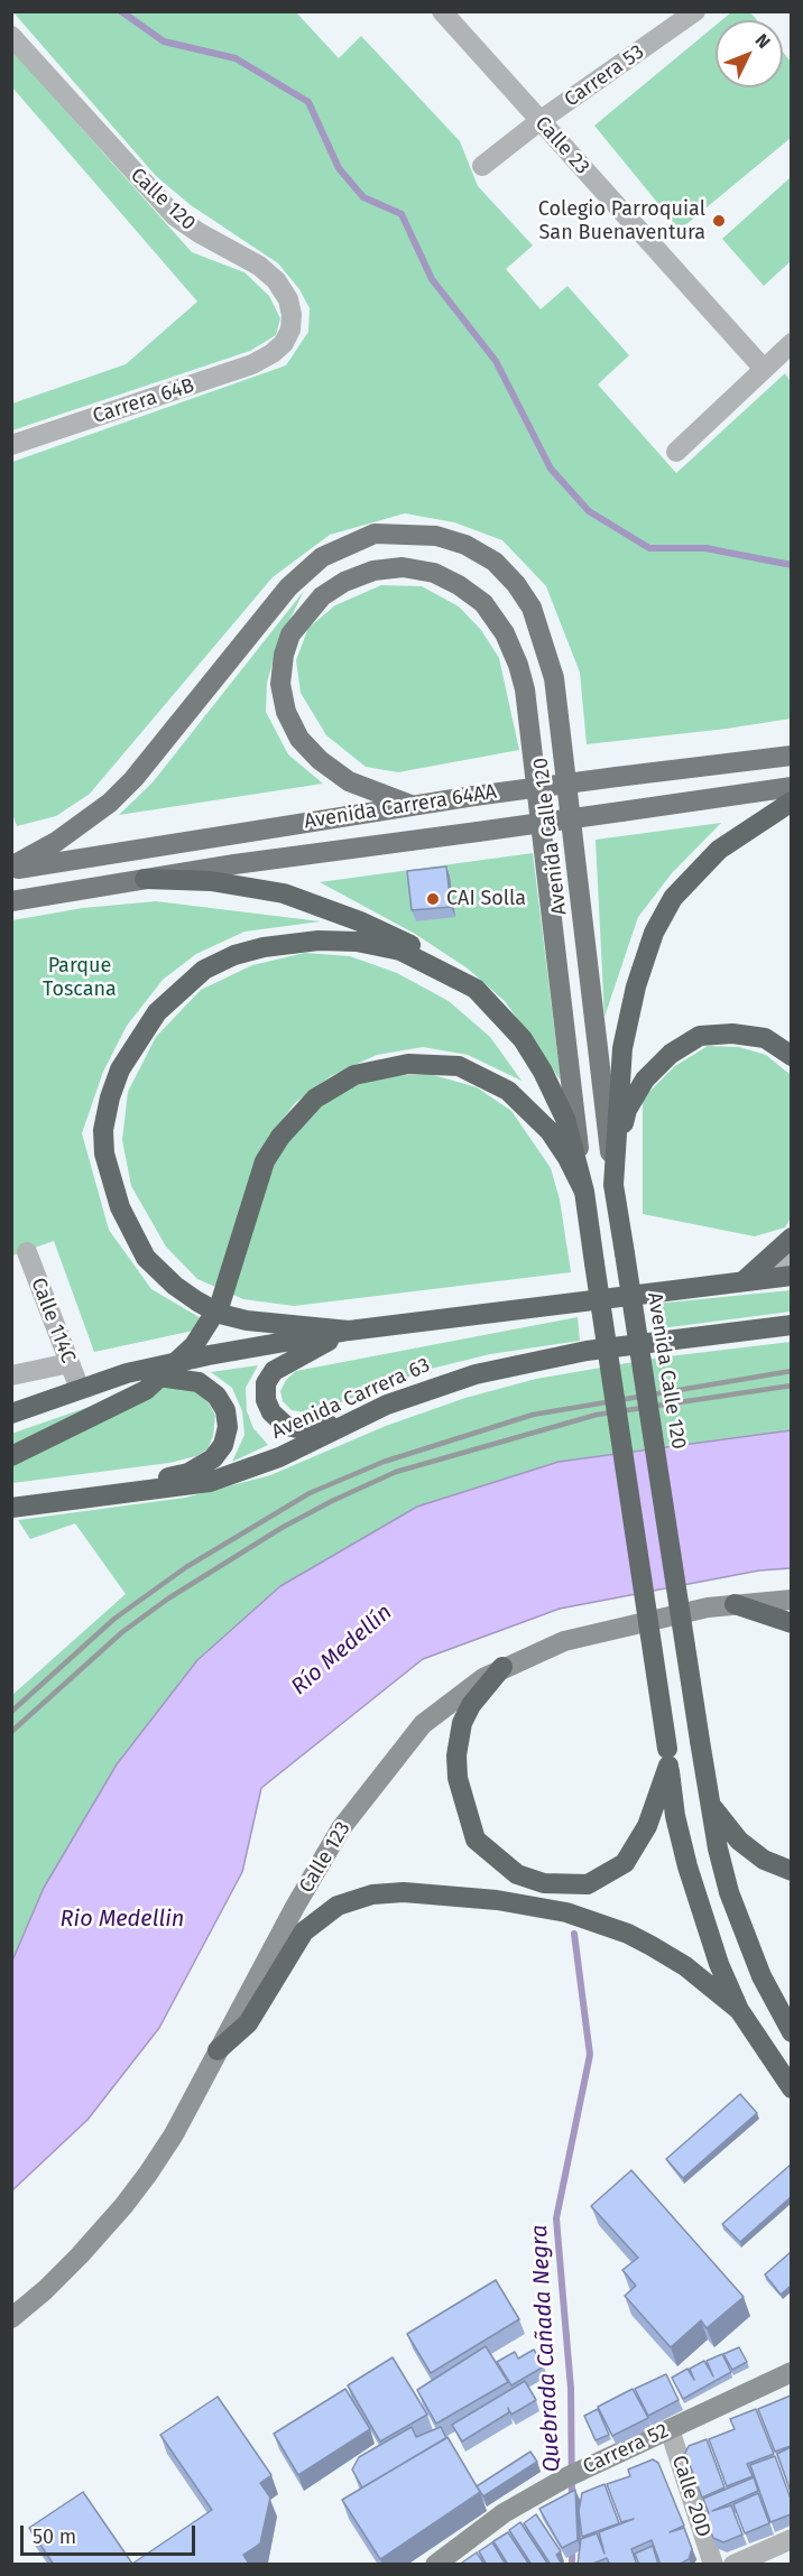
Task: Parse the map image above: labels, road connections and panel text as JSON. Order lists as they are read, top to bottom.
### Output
{
  "streets": {
    "highway": ["Avenida Calle 120", "Avenida Carrera 63"],
    "main road": ["Avenida Carrera 64AA", "Calle 123", "Carrera 52"],
    "street": [
      "Carrera 53",
      "Calle 23",
      "Calle 120",
      "Carrera 64B",
      "Calle 114C",
      "Calle 20D"
    ]
  },
  "crossings": [
    ["Carrera 53", "Calle 23"],
    ["Calle 120", "Carrera 64B"],
    ["Avenida Carrera 64AA", "Avenida Calle 120"],
    ["Carrera 52", "Calle 20D"]
  ],
  "water": ["Río Medellín", "Rio Medellin", "Quebrada Cañada Negra"],
  "parks": ["Parque Toscana"],
  "places": ["Colegio Parroquial San Buenaventura", "CAI Solla"],
  "scale_bar": "50 m",
  "north": "top right"
}
